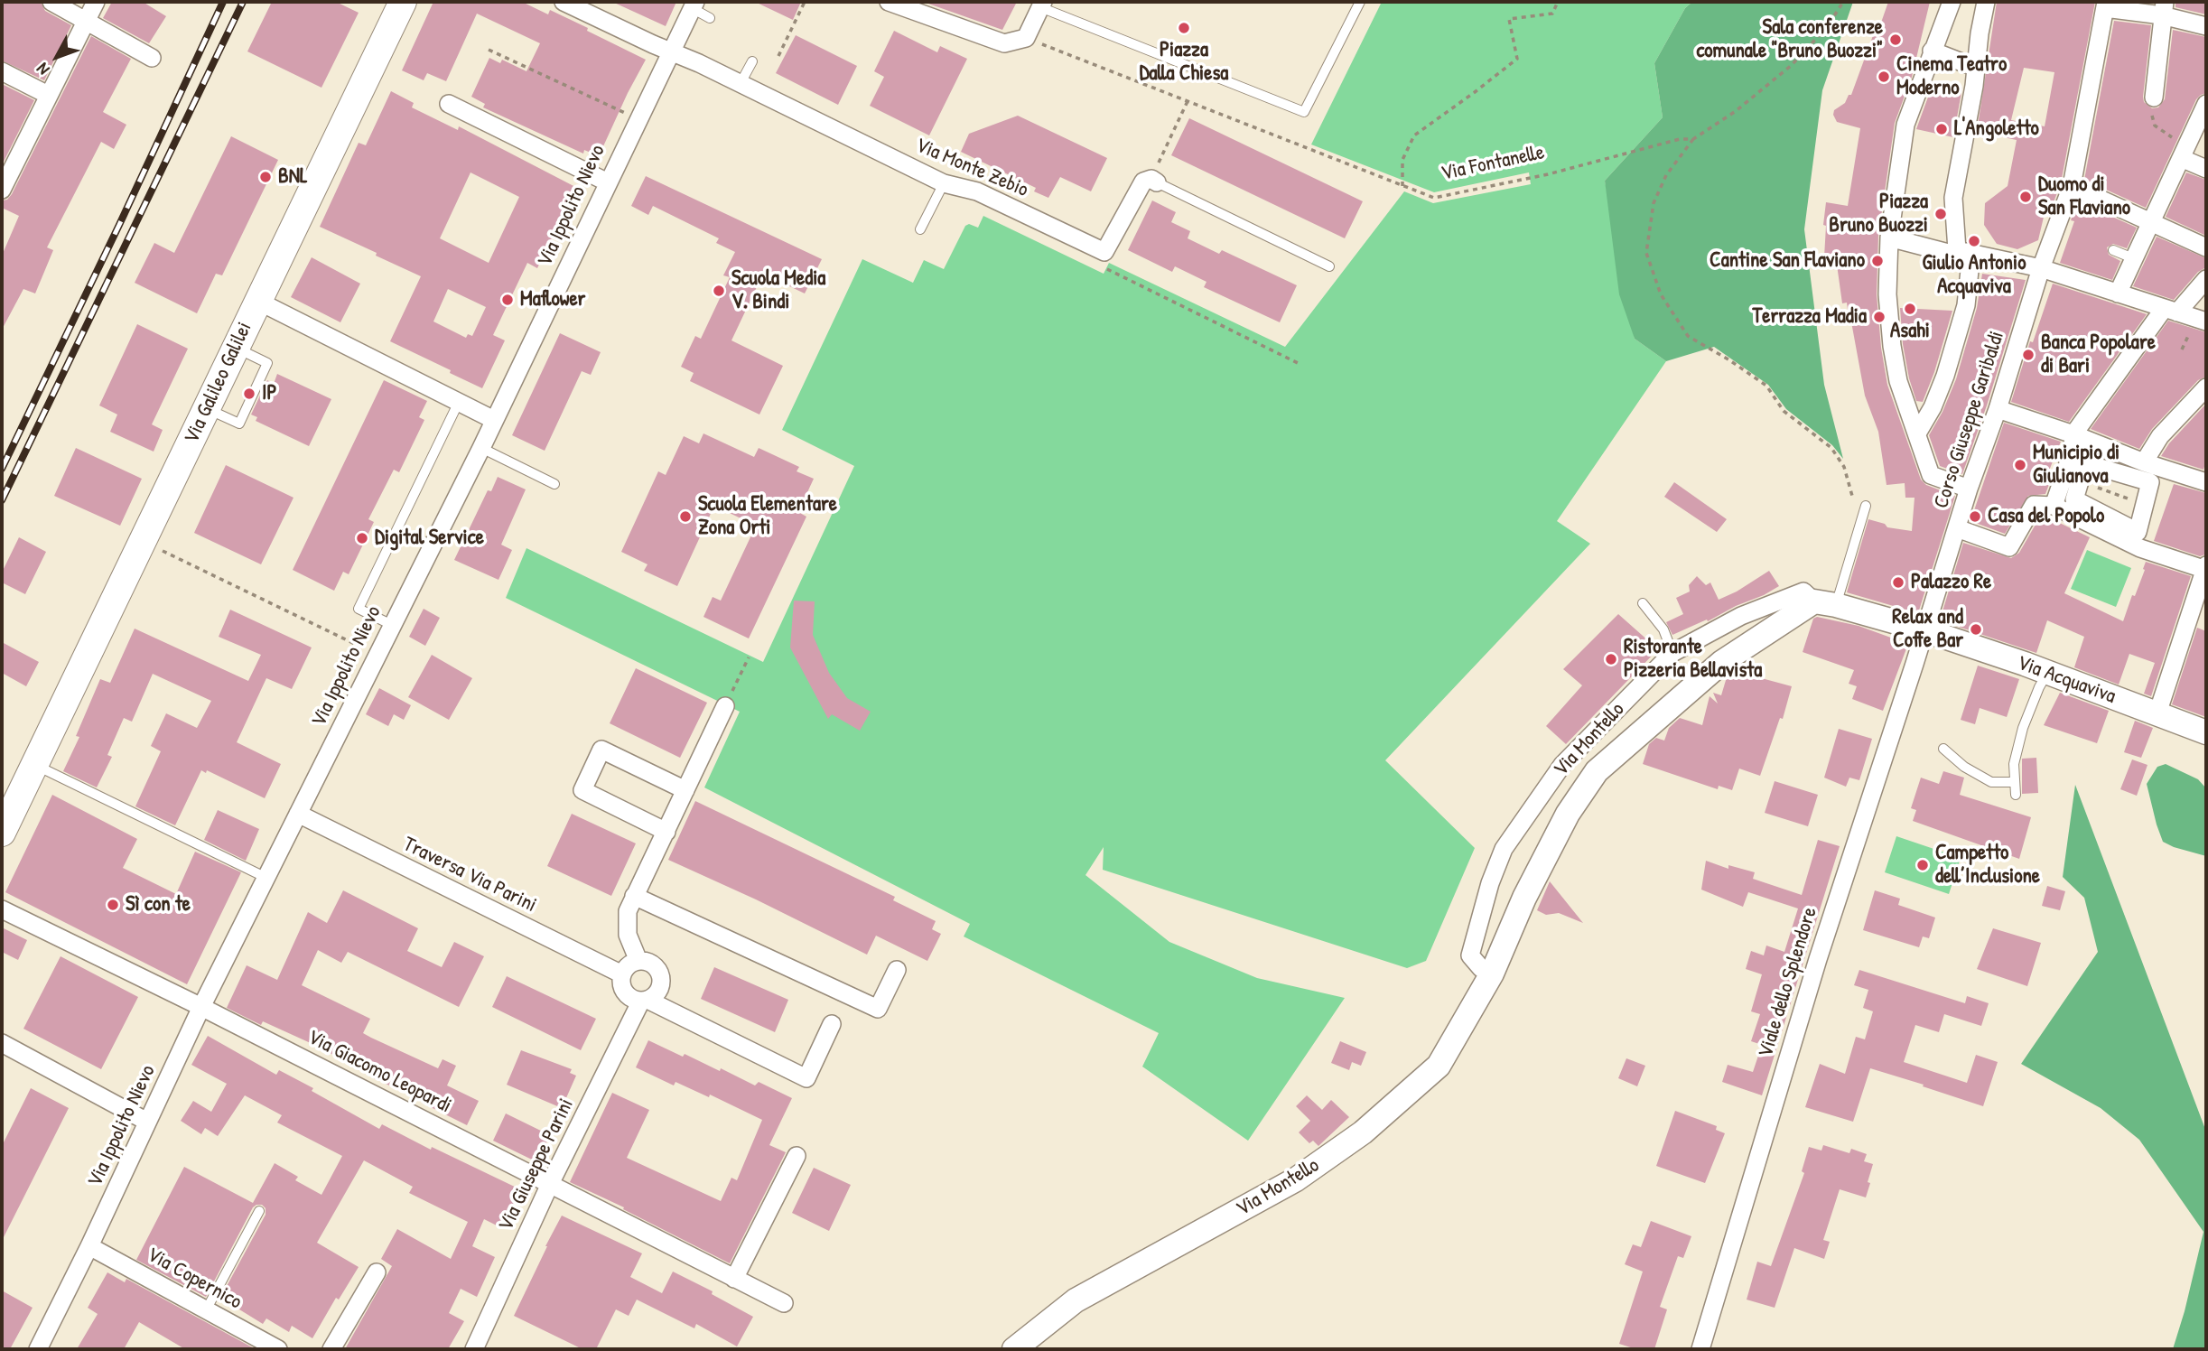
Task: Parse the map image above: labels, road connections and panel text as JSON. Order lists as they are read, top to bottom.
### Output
{
  "streets": {
    "main road": ["Via Galileo Galilei", "Via Acquaviva", "Via Montello"],
    "street": [
      "Via Monte Zebio",
      "Via Ippolito Nievo",
      "Corso Giuseppe Garibaldi",
      "Traversa Via Parini",
      "Viale dello Splendore",
      "Via Giacomo Leopardi",
      "Via Giuseppe Parini",
      "Via Copernico"
    ],
    "path": ["Via Fontanelle"]
  },
  "crossings": [
    ["Via Monte Zebio", "Via Ippolito Nievo"],
    ["Via Ippolito Nievo", "Traversa Via Parini"],
    ["Via Ippolito Nievo", "Via Giacomo Leopardi"],
    ["Via Ippolito Nievo", "Via Copernico"],
    ["Corso Giuseppe Garibaldi", "Via Acquaviva"],
    ["Corso Giuseppe Garibaldi", "Via Montello"],
    ["Corso Giuseppe Garibaldi", "Viale dello Splendore"],
    ["Via Acquaviva", "Via Montello"],
    ["Via Acquaviva", "Viale dello Splendore"],
    ["Via Montello", "Viale dello Splendore"],
    ["Traversa Via Parini", "Via Giuseppe Parini"],
    ["Via Giacomo Leopardi", "Via Giuseppe Parini"]
  ],
  "places": [
    "Piazza Dalla Chiesa",
    "Sala conferenze comunale \"Bruno Buozzi\"",
    "Cinema Teatro Moderno",
    "L'Angoletto",
    "BNL",
    "Duomo di San Flaviano",
    "Piazza Bruno Buozzi",
    "Giulio Antonio Acquaviva",
    "Cantine San Flaviano",
    "Scuola Media V. Bindi",
    "Maflower",
    "Asahi",
    "Terrazza Madia",
    "Banca Popolare di Bari",
    "IP",
    "Municipio di Giulianova",
    "Scuola Elementare Zona Orti",
    "Casa del Popolo",
    "Digital Service",
    "Palazzo Re",
    "Relax and Coffe Bar",
    "Ristorante Pizzeria Bellavista",
    "Campetto dell’Inclusione",
    "Sì con te"
  ],
  "north": "bottom left"
}
